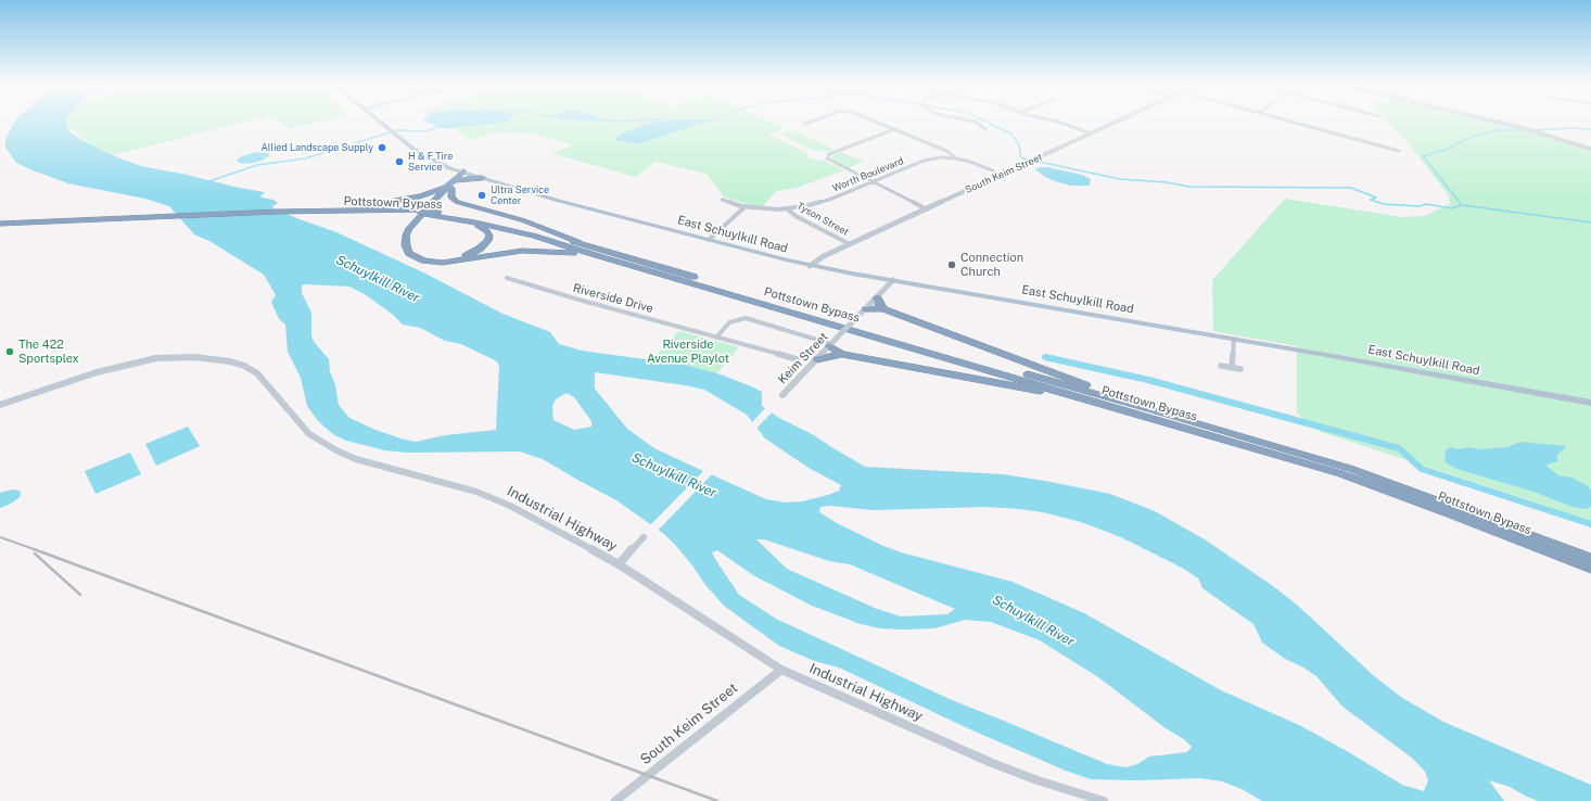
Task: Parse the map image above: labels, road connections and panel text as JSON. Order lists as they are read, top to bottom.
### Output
{
  "streets": {
    "highway": ["Pottstown Bypass"],
    "main road": ["East Schuylkill Road"],
    "street": [
      "South Keim Street",
      "Worth Boulevard",
      "Tyson Street",
      "Riverside Drive",
      "Keim Street",
      "Industrial Highway"
    ]
  },
  "crossings": [
    ["South Keim Street", "Tyson Street"],
    ["South Keim Street", "East Schuylkill Road"],
    ["South Keim Street", "Industrial Highway"],
    ["Worth Boulevard", "Tyson Street"],
    ["East Schuylkill Road", "Keim Street"]
  ],
  "water": ["Schuylkill River"],
  "parks": ["Riverside Avenue Playlot"],
  "places": [
    "Allied Landscape Supply",
    "H & F Tire Service",
    "Ultra Service Center",
    "Connection Church",
    "The 422 Sportsplex"
  ]
}
